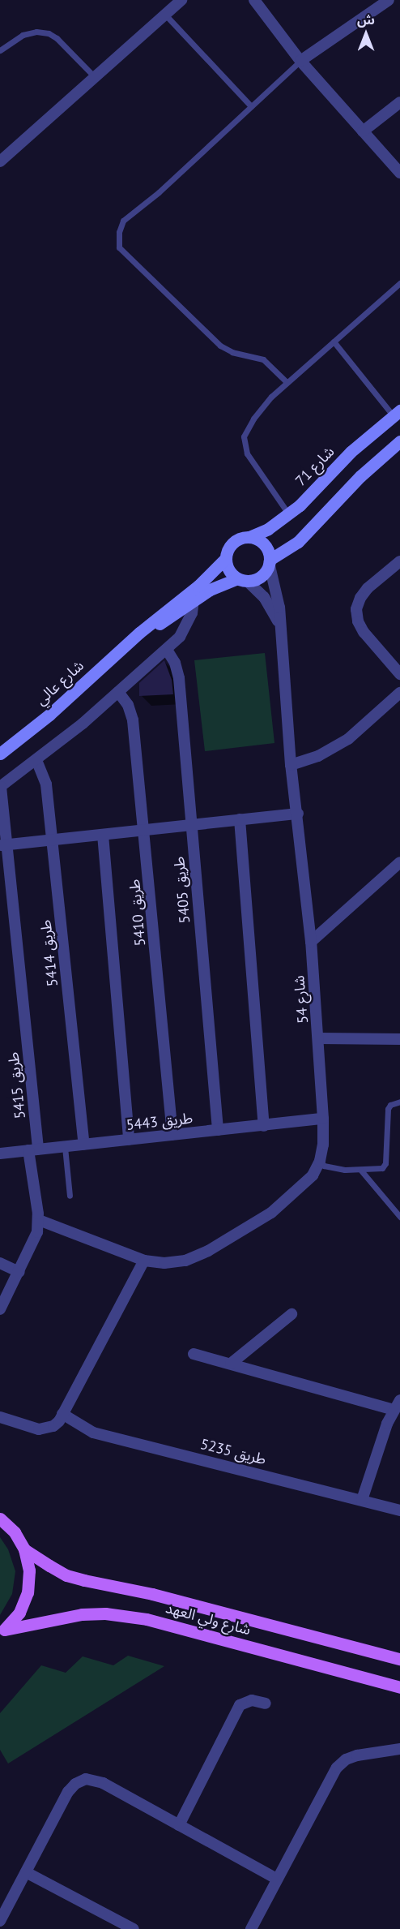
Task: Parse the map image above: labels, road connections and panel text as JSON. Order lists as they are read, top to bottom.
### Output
{
  "streets": {
    "main road": ["شارع ولي العهد"],
    "street": [
      "شارع 71",
      "شارع عالي",
      "طريق 5405",
      "طريق 5410",
      "طريق 5414",
      "شارع 54",
      "طريق 5415",
      "طريق 5443",
      "طريق 5235"
    ]
  },
  "crossings": [
    ["شارع 71", "شارع عالي"],
    ["شارع 71", "شارع 54"],
    ["شارع عالي", "شارع 54"],
    ["طريق 5405", "طريق 5443"],
    ["طريق 5410", "طريق 5443"],
    ["طريق 5414", "طريق 5443"],
    ["شارع 54", "طريق 5443"],
    ["طريق 5415", "طريق 5443"]
  ],
  "north": "top"
}
